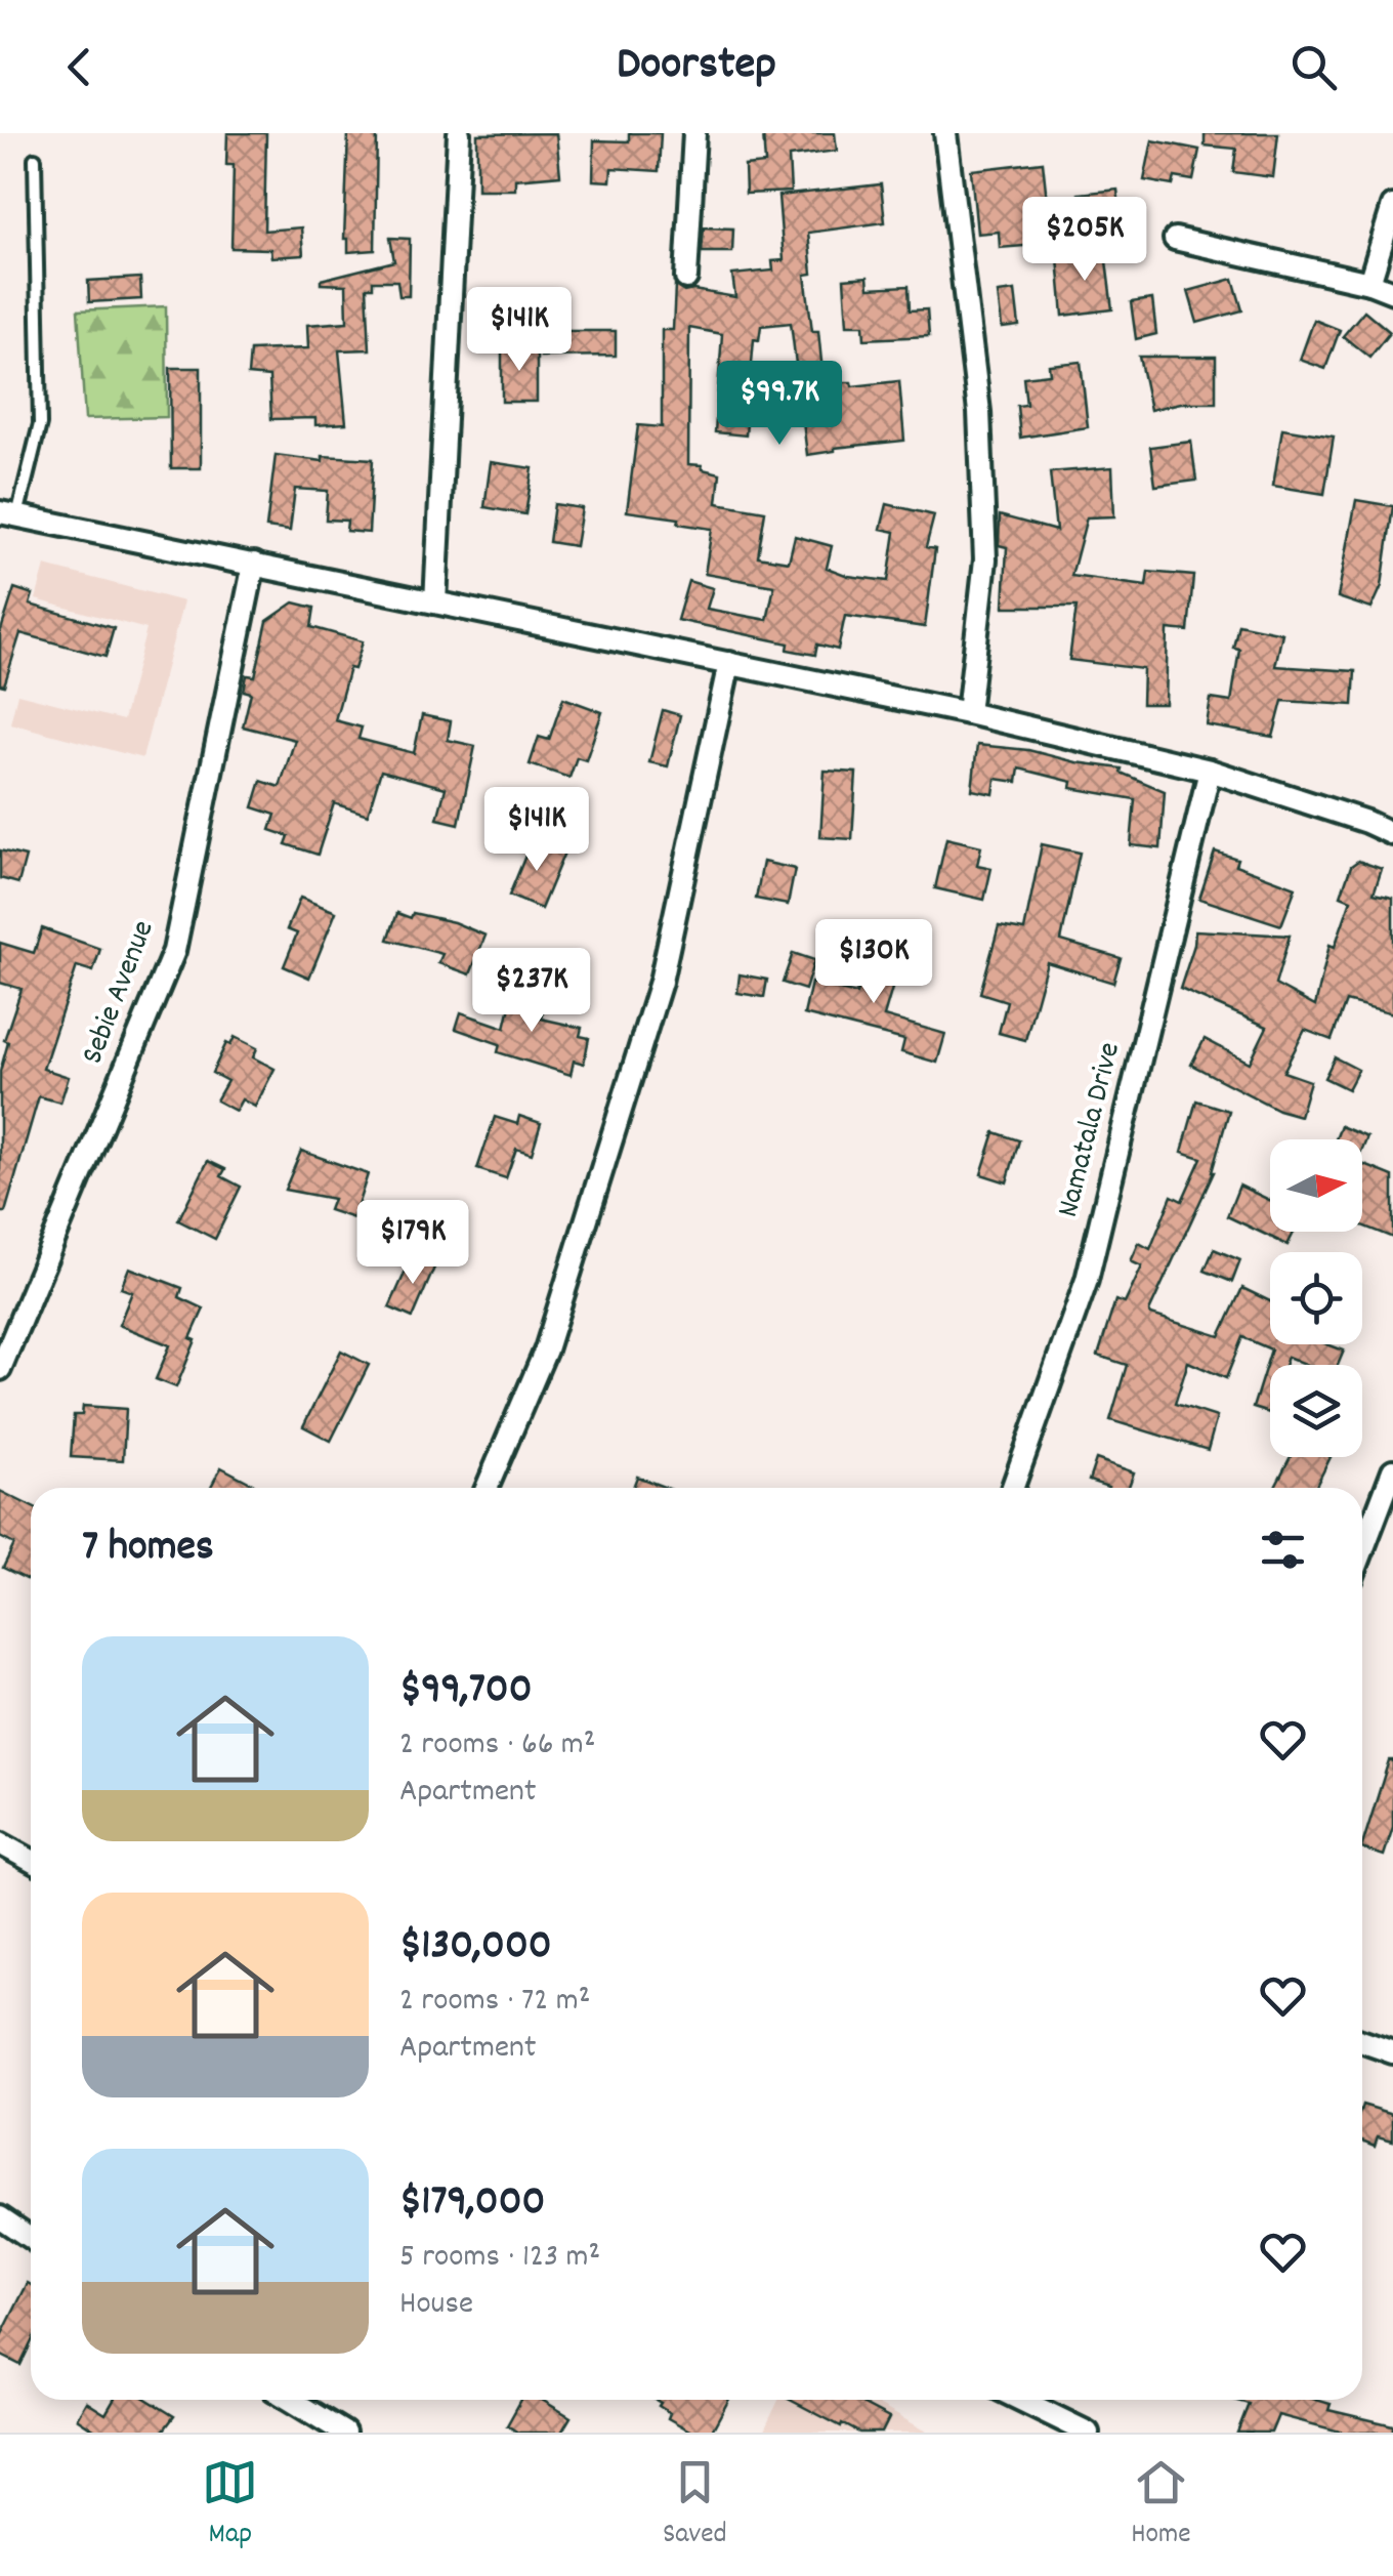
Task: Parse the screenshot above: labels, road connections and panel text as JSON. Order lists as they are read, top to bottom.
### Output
{
  "streets": {
    "street": ["Sebie Avenue", "Namatala Drive"]
  },
  "north": "right",
  "page": {
    "header": "Doorstep",
    "price": [
      "$205K",
      "$141K",
      "$99.7K",
      "$141K",
      "$130K",
      "$237K",
      "$179K"
    ],
    "heading": "7 homes",
    "list": [
      {
        "name": "$99,700",
        "note": "2 rooms · 66 m² · Apartment"
      },
      {
        "name": "$130,000",
        "note": "2 rooms · 72 m² · Apartment"
      },
      {
        "name": "$179,000",
        "note": "5 rooms · 123 m² · House"
      }
    ],
    "tabs": ["Map", "Saved", "Home"]
  }
}
